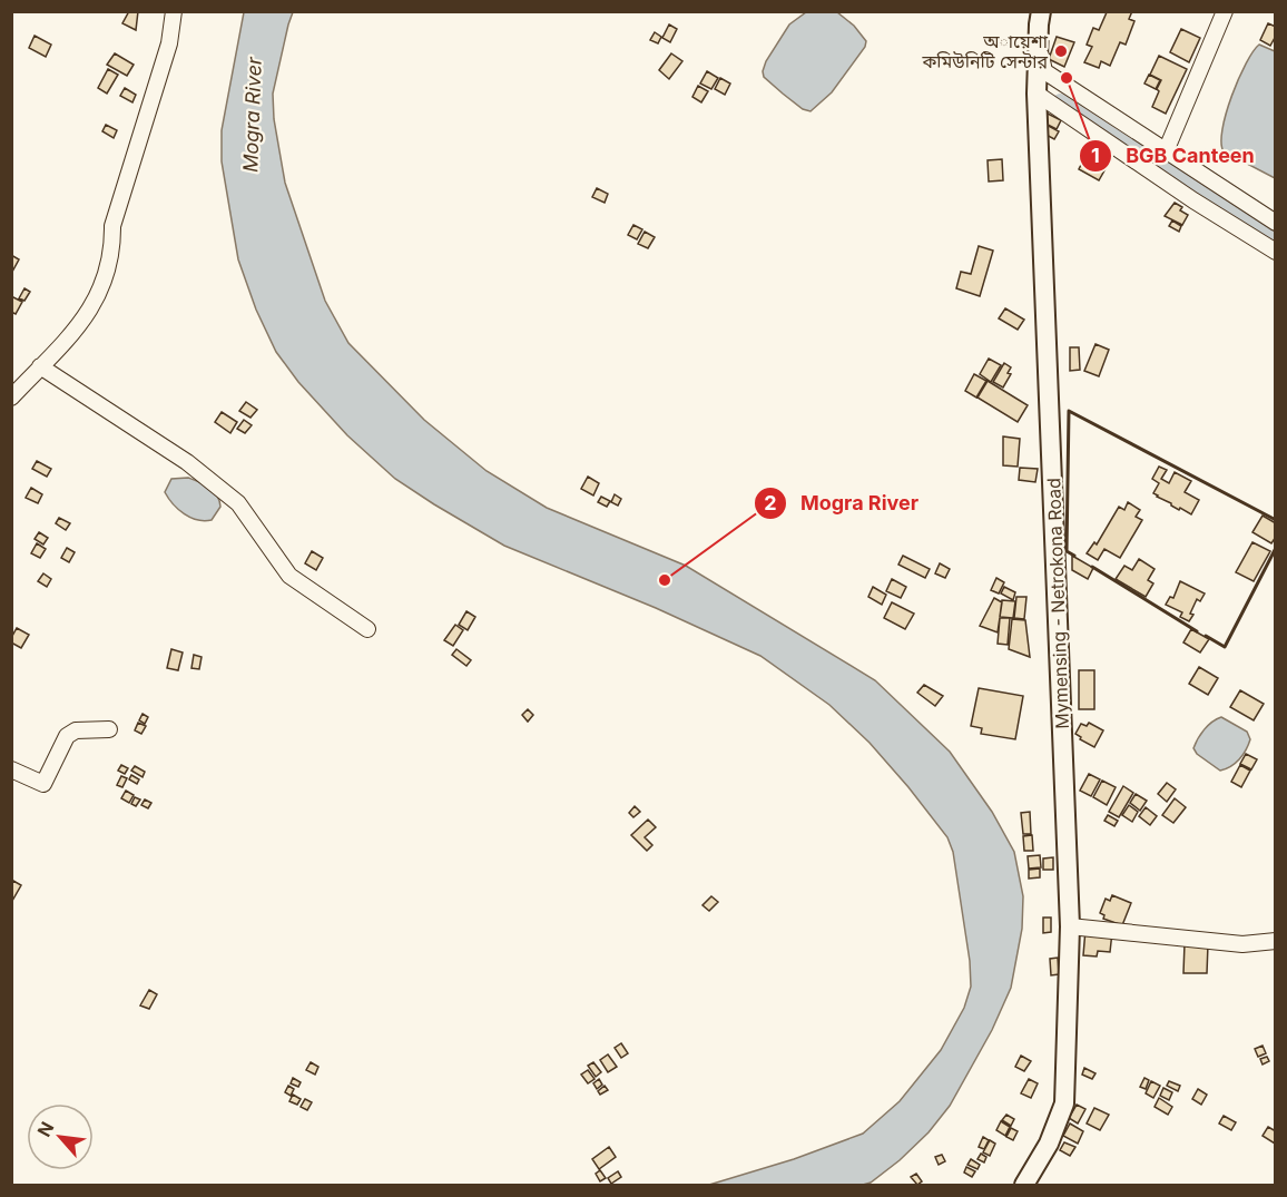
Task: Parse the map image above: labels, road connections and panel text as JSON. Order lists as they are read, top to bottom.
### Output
{
  "streets": {
    "main road": ["Mymensing - Netrokona Road"]
  },
  "water": ["Mogra River"],
  "places": ["অায়েশা কমিউনিটি সেন্টার", "BGB Canteen", "Mogra River"],
  "north": "top left"
}
